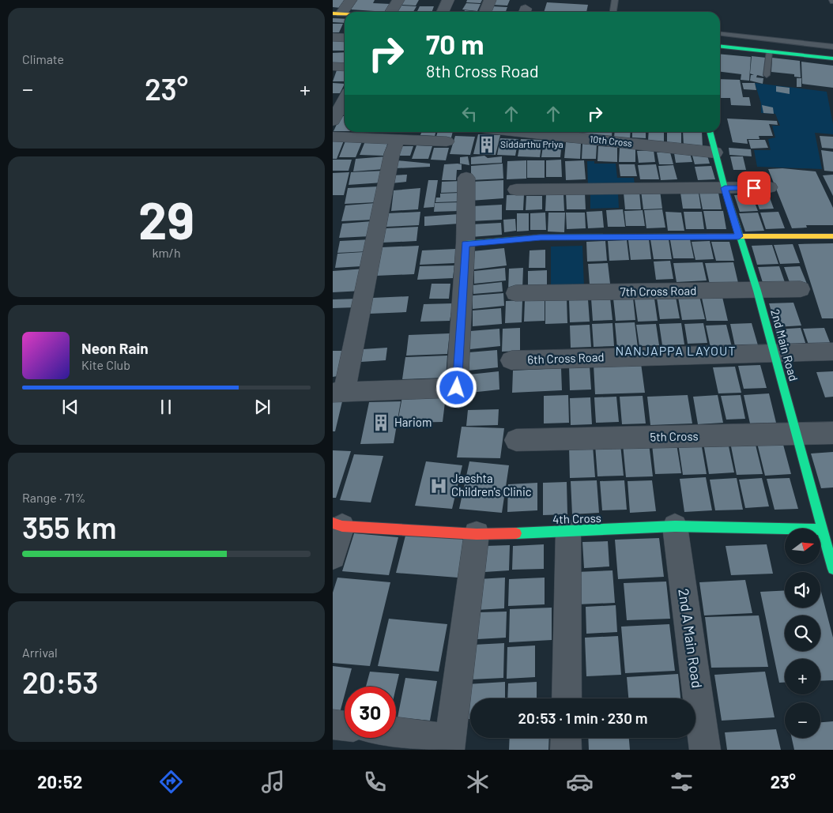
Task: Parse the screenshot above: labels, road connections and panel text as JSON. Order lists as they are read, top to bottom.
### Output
{
  "streets": {
    "street": [
      "10th Cross",
      "7th Cross Road",
      "2nd Main Road",
      "6th Cross Road",
      "5th Cross",
      "4th Cross",
      "2nd A Main Road"
    ]
  },
  "crossings": [
    ["10th Cross", "2nd Main Road"],
    ["7th Cross Road", "2nd Main Road"],
    ["2nd Main Road", "6th Cross Road"],
    ["2nd Main Road", "5th Cross"],
    ["2nd Main Road", "4th Cross"],
    ["4th Cross", "2nd A Main Road"]
  ],
  "districts": ["NANJAPPA LAYOUT"],
  "places": {
    "building": ["Siddarthu Priya", "Hariom"],
    "hospital": ["Jaeshta Children's Clinic"]
  },
  "north": "right",
  "page": {
    "tile": [
      "Climate",
      ["29", "km/h"],
      ["Range · 71%", "355 km"],
      ["Arrival", "20:53"]
    ],
    "turn": ["70 m", "8th Cross Road"],
    "heat": ["−", "23°", "+"],
    "song": ["Neon Rain", "Kite Club"],
    "map_buttons": ["+", "−"],
    "limit": "30",
    "trip": "20:53 · 1 min · 230 m",
    "tabs": ["20:52", "23°"]
  }
}
